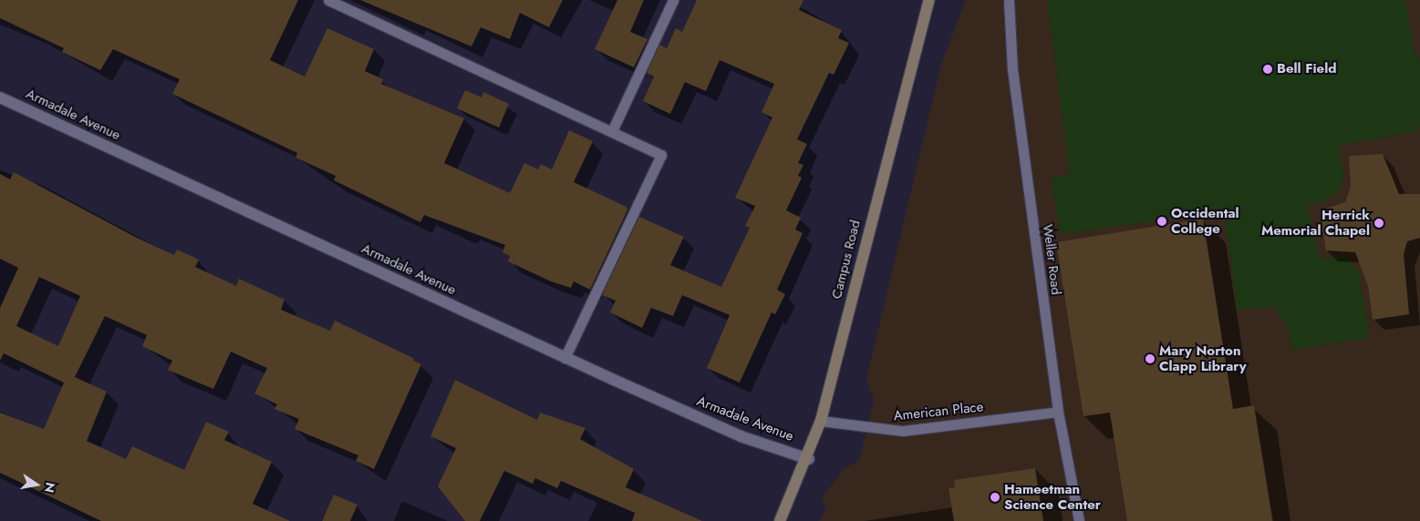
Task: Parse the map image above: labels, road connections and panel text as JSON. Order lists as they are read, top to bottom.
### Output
{
  "streets": {
    "street": ["Armadale Avenue", "Campus Road"],
    "lane": ["Weller Road", "American Place"]
  },
  "crossings": [
    ["Armadale Avenue", "Campus Road"],
    ["Campus Road", "American Place"],
    ["Weller Road", "American Place"]
  ],
  "places": [
    "Bell Field",
    "Occidental College",
    "Herrick Memorial Chapel",
    "Mary Norton Clapp Library",
    "Hameetman Science Center"
  ],
  "north": "right"
}
